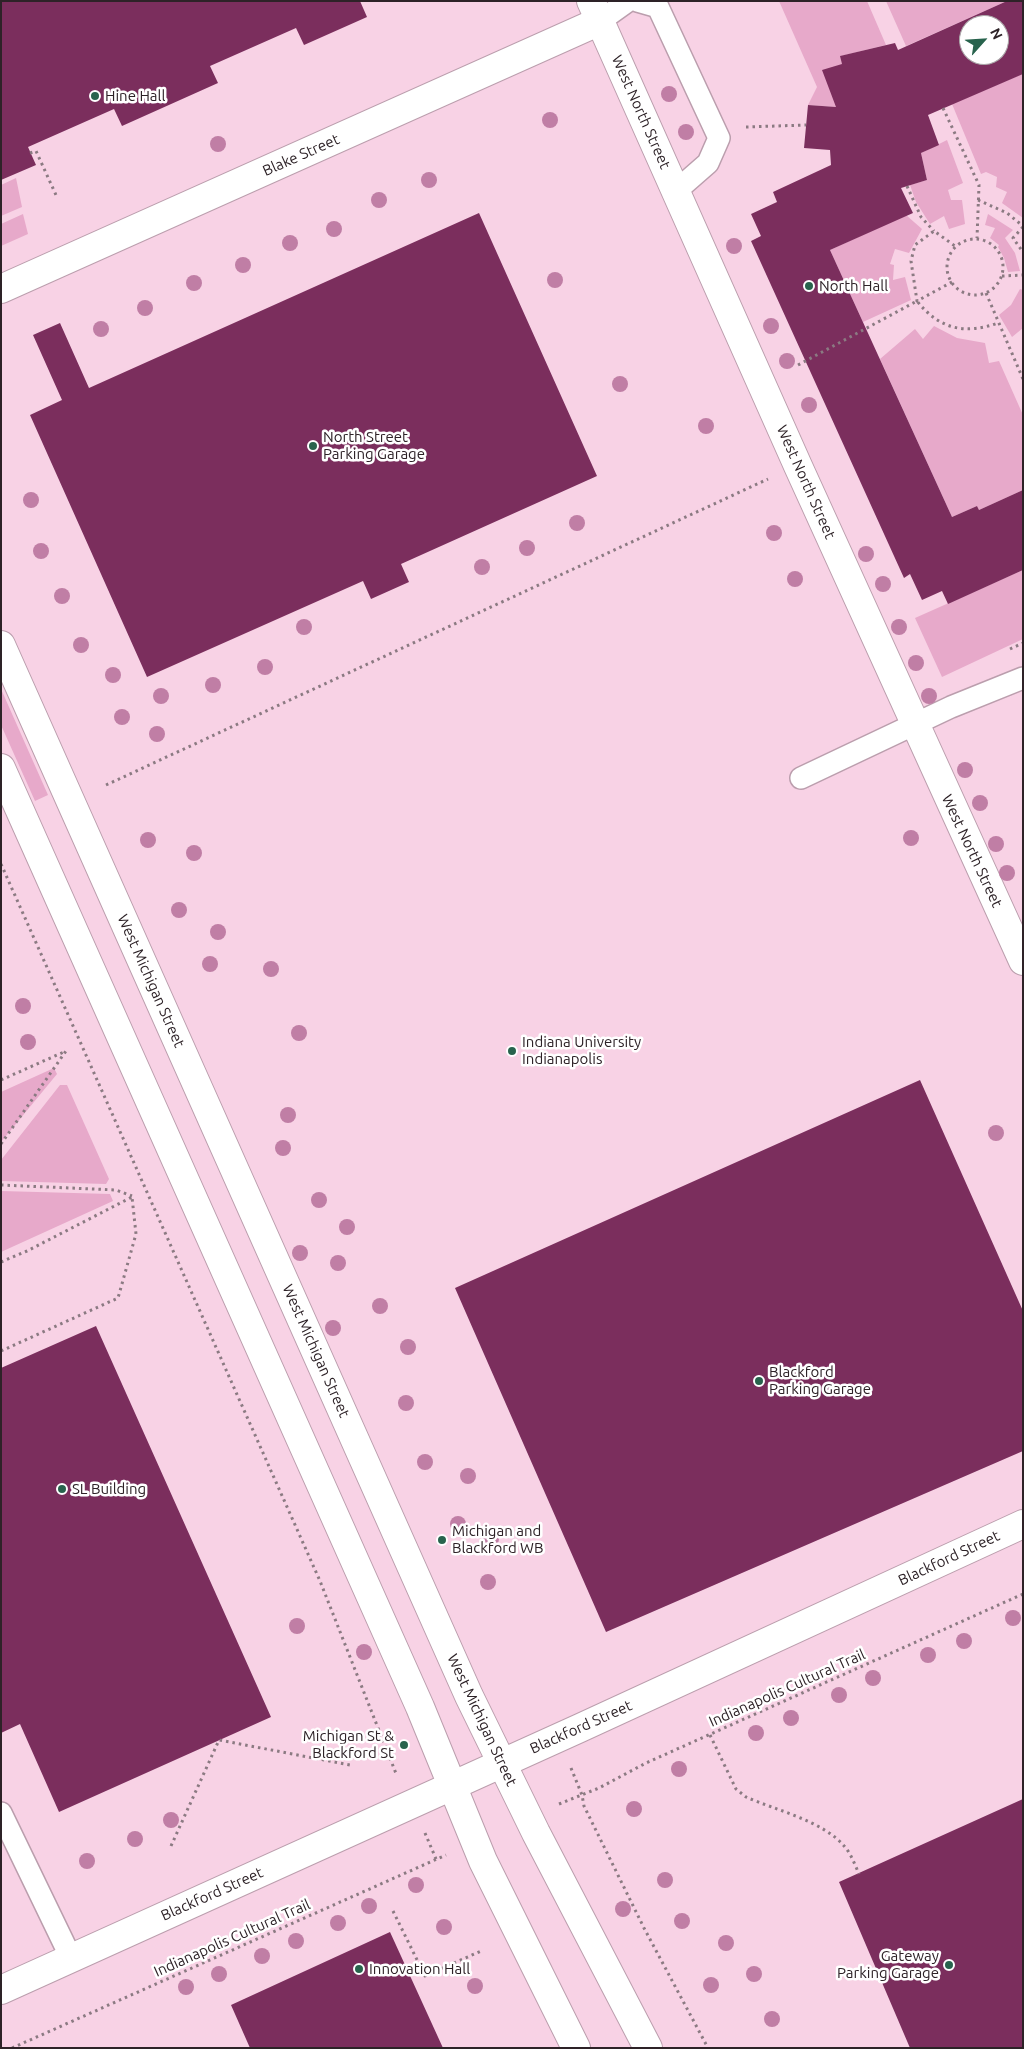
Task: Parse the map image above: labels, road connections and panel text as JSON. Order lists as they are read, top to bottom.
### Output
{
  "streets": {
    "main road": [
      "West North Street",
      "Blake Street",
      "West Michigan Street",
      "Blackford Street"
    ],
    "path": ["Indianapolis Cultural Trail"]
  },
  "crossings": [
    ["West North Street", "Blake Street"],
    ["West Michigan Street", "Blackford Street"]
  ],
  "places": [
    "Hine Hall",
    "North Hall",
    "North Street Parking Garage",
    "Indiana University Indianapolis",
    "Blackford Parking Garage",
    "SL Building",
    "Michigan and Blackford WB",
    "Michigan St & Blackford St",
    "Gateway Parking Garage",
    "Innovation Hall"
  ],
  "north": "top right"
}
